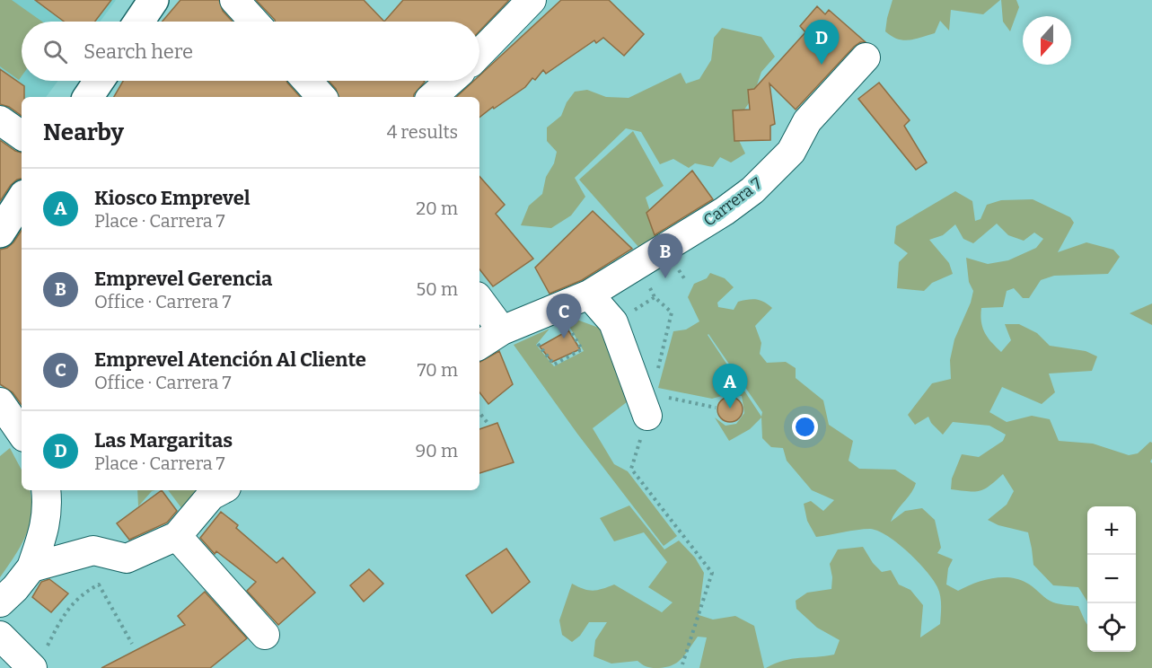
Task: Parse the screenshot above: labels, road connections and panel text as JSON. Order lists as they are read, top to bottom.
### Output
{
  "streets": {
    "street": ["Carrera 7"]
  },
  "north": "bottom",
  "page": {
    "pins": [
      "D",
      "B",
      "C",
      "A"
    ],
    "search": "Search here",
    "heading": ["Nearby", "4 results"],
    "list": [
      {
        "mark": "A",
        "name": "Kiosco Emprevel",
        "note": "Place · Carrera 7",
        "value": "20 m"
      },
      {
        "mark": "B",
        "name": "Emprevel Gerencia",
        "note": "Office · Carrera 7",
        "value": "50 m"
      },
      {
        "mark": "C",
        "name": "Emprevel Atención Al Cliente",
        "note": "Office · Carrera 7",
        "value": "70 m"
      },
      {
        "mark": "D",
        "name": "Las Margaritas",
        "note": "Place · Carrera 7",
        "value": "90 m"
      }
    ],
    "map_buttons": ["+", "−"]
  }
}
